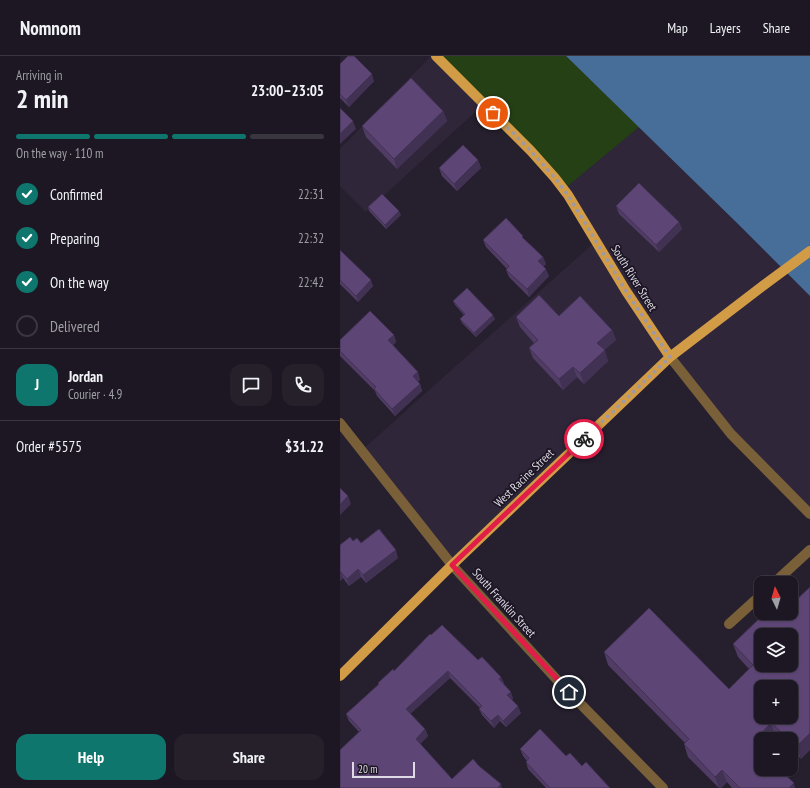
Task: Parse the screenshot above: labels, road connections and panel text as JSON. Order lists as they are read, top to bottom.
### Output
{
  "streets": {
    "main road": ["South River Street", "West Racine Street"],
    "street": ["South Franklin Street"]
  },
  "crossings": [
    ["South River Street", "West Racine Street"],
    ["West Racine Street", "South Franklin Street"]
  ],
  "scale_bar": "20 m",
  "north": "top",
  "page": {
    "header": "Nomnom",
    "nav": ["Map", "Layers", "Share"],
    "heading": ["2 min", "Arriving in", "23:00–23:05"],
    "panel": [
      "Jordan",
      "Courier · 4.9",
      "Order #5575",
      "$31.22"
    ],
    "bar": "On the way · 110 m",
    "list": [
      ["Confirmed", "22:31"],
      ["Preparing", "22:32"],
      ["On the way", "22:42"],
      "Delivered"
    ],
    "round": "J",
    "map_buttons": ["+", "−"],
    "buttons": ["Help", "Share"],
    "scale": "20 m"
  }
}
